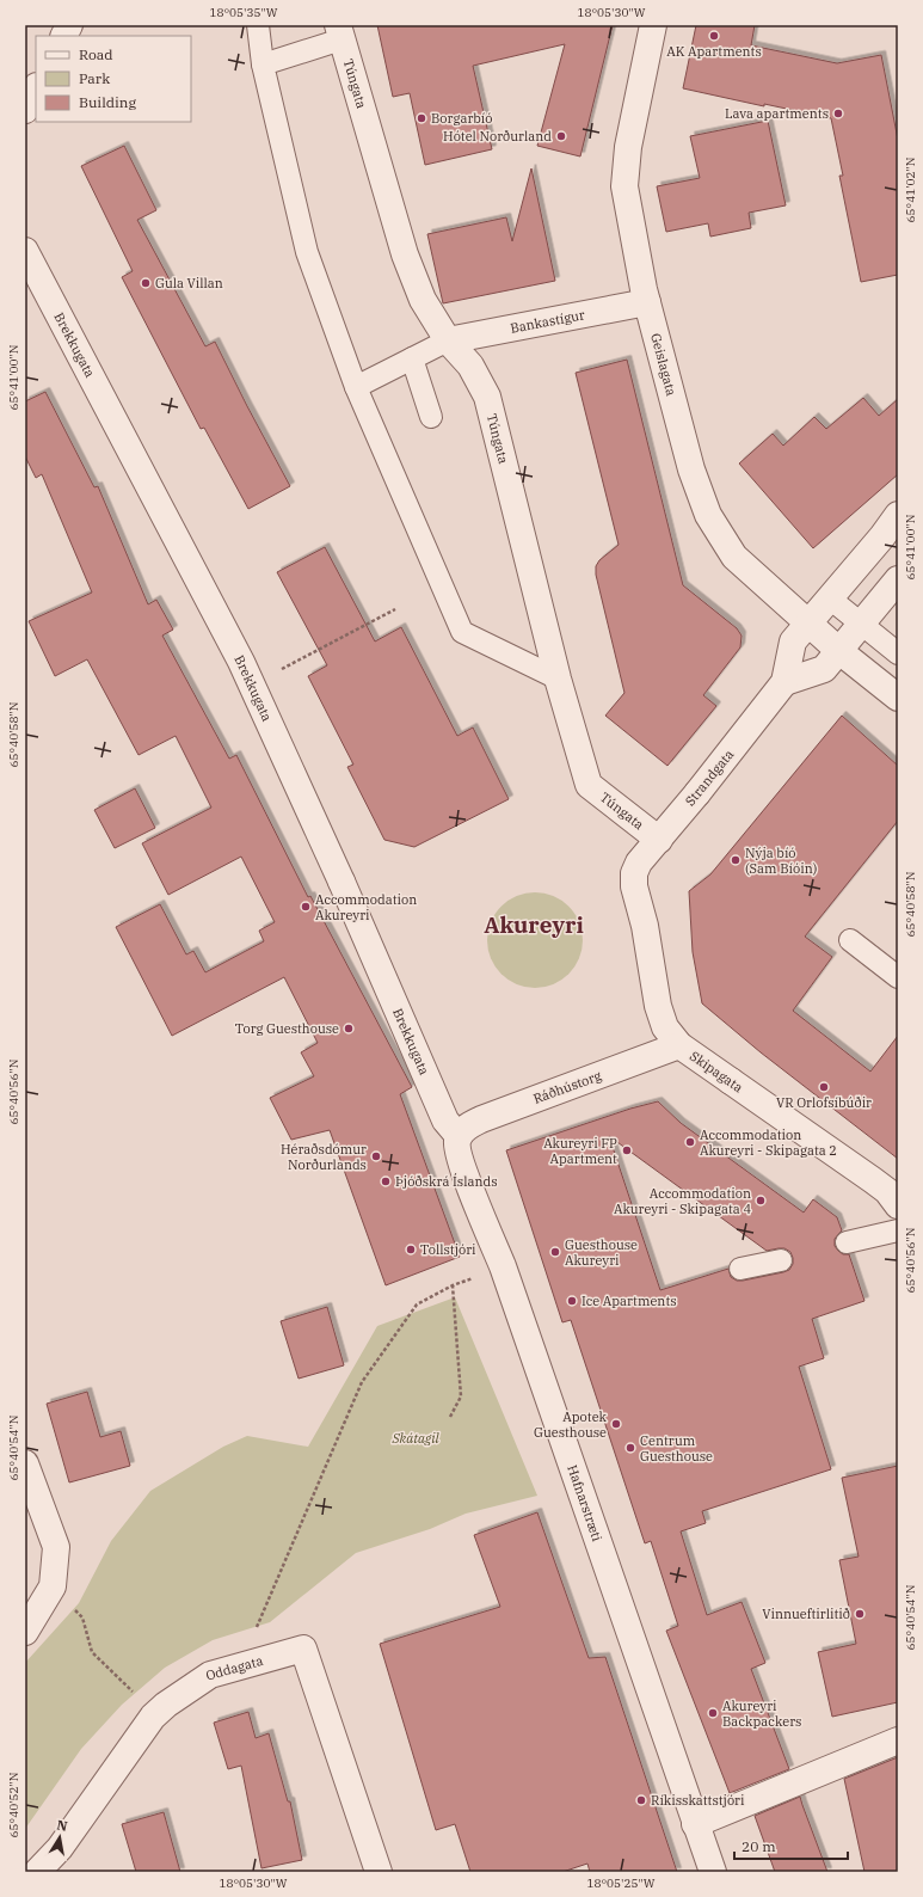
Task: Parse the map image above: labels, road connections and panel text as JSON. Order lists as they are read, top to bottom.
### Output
{
  "streets": {
    "street": [
      "Túngata",
      "Bankastígur",
      "Brekkugata",
      "Geislagata",
      "Strandgata",
      "Skipagata",
      "Ráðhústorg",
      "Hafnarstræti",
      "Oddagata"
    ]
  },
  "crossings": [
    ["Túngata", "Bankastígur"],
    ["Túngata", "Strandgata"],
    ["Bankastígur", "Geislagata"],
    ["Brekkugata", "Ráðhústorg"],
    ["Brekkugata", "Hafnarstræti"],
    ["Geislagata", "Strandgata"],
    ["Strandgata", "Skipagata"],
    ["Skipagata", "Ráðhústorg"],
    ["Ráðhústorg", "Hafnarstræti"]
  ],
  "districts": ["Akureyri"],
  "parks": ["Skátagil"],
  "places": [
    "AK Apartments",
    "Lava apartments",
    "Borgarbíó",
    "Hótel Norðurland",
    "Gula Villan",
    "Nýja bíó (Sam Bíóin)",
    "Accommodation Akureyri",
    "Torg Guesthouse",
    "VR Orlofsíbúðir",
    "Accommodation Akureyri - Skipagata 2",
    "Akureyri FP Apartment",
    "Héraðsdómur Norðurlands",
    "Þjóðskrá Íslands",
    "Accommodation Akureyri - Skipagata 4",
    "Tollstjóri",
    "Guesthouse Akureyri",
    "Ice Apartments",
    "Apotek Guesthouse",
    "Centrum Guesthouse",
    "Vinnueftirlitið",
    "Akureyri Backpackers",
    "Ríkisskattstjóri"
  ],
  "legend": ["Road", "Park", "Building"],
  "scale_bar": "20 m",
  "north": "top",
  "coordinates": [
    "18°05'35\"W",
    "18°05'30\"W",
    "65°41'02\"N",
    "65°41'00\"N",
    "65°40'58\"N",
    "65°40'56\"N",
    "65°40'54\"N",
    "65°40'52\"N",
    "18°05'25\"W"
  ]
}
